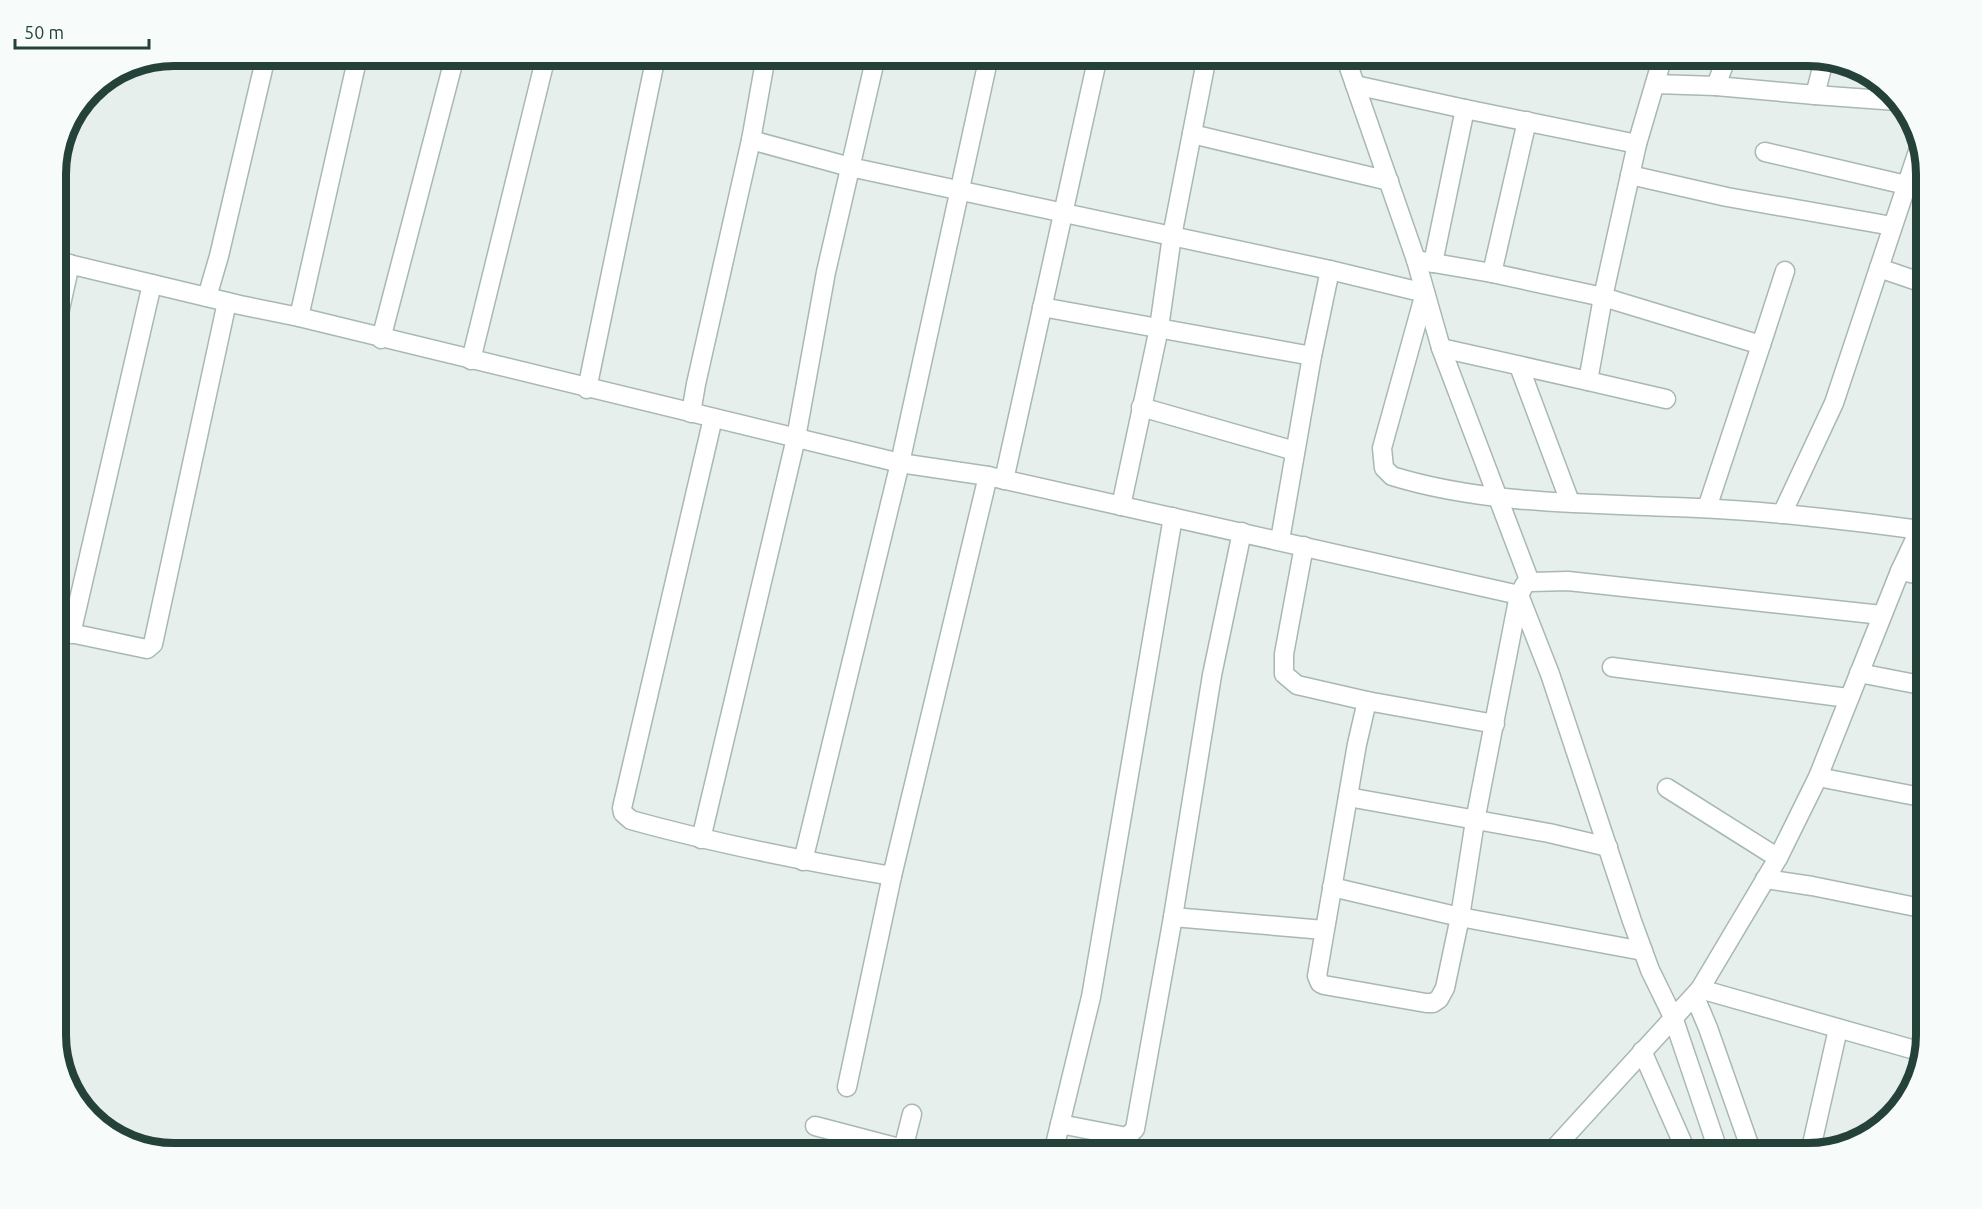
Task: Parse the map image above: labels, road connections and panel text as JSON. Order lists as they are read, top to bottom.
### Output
{
  "scale_bar": "50 m"
}
